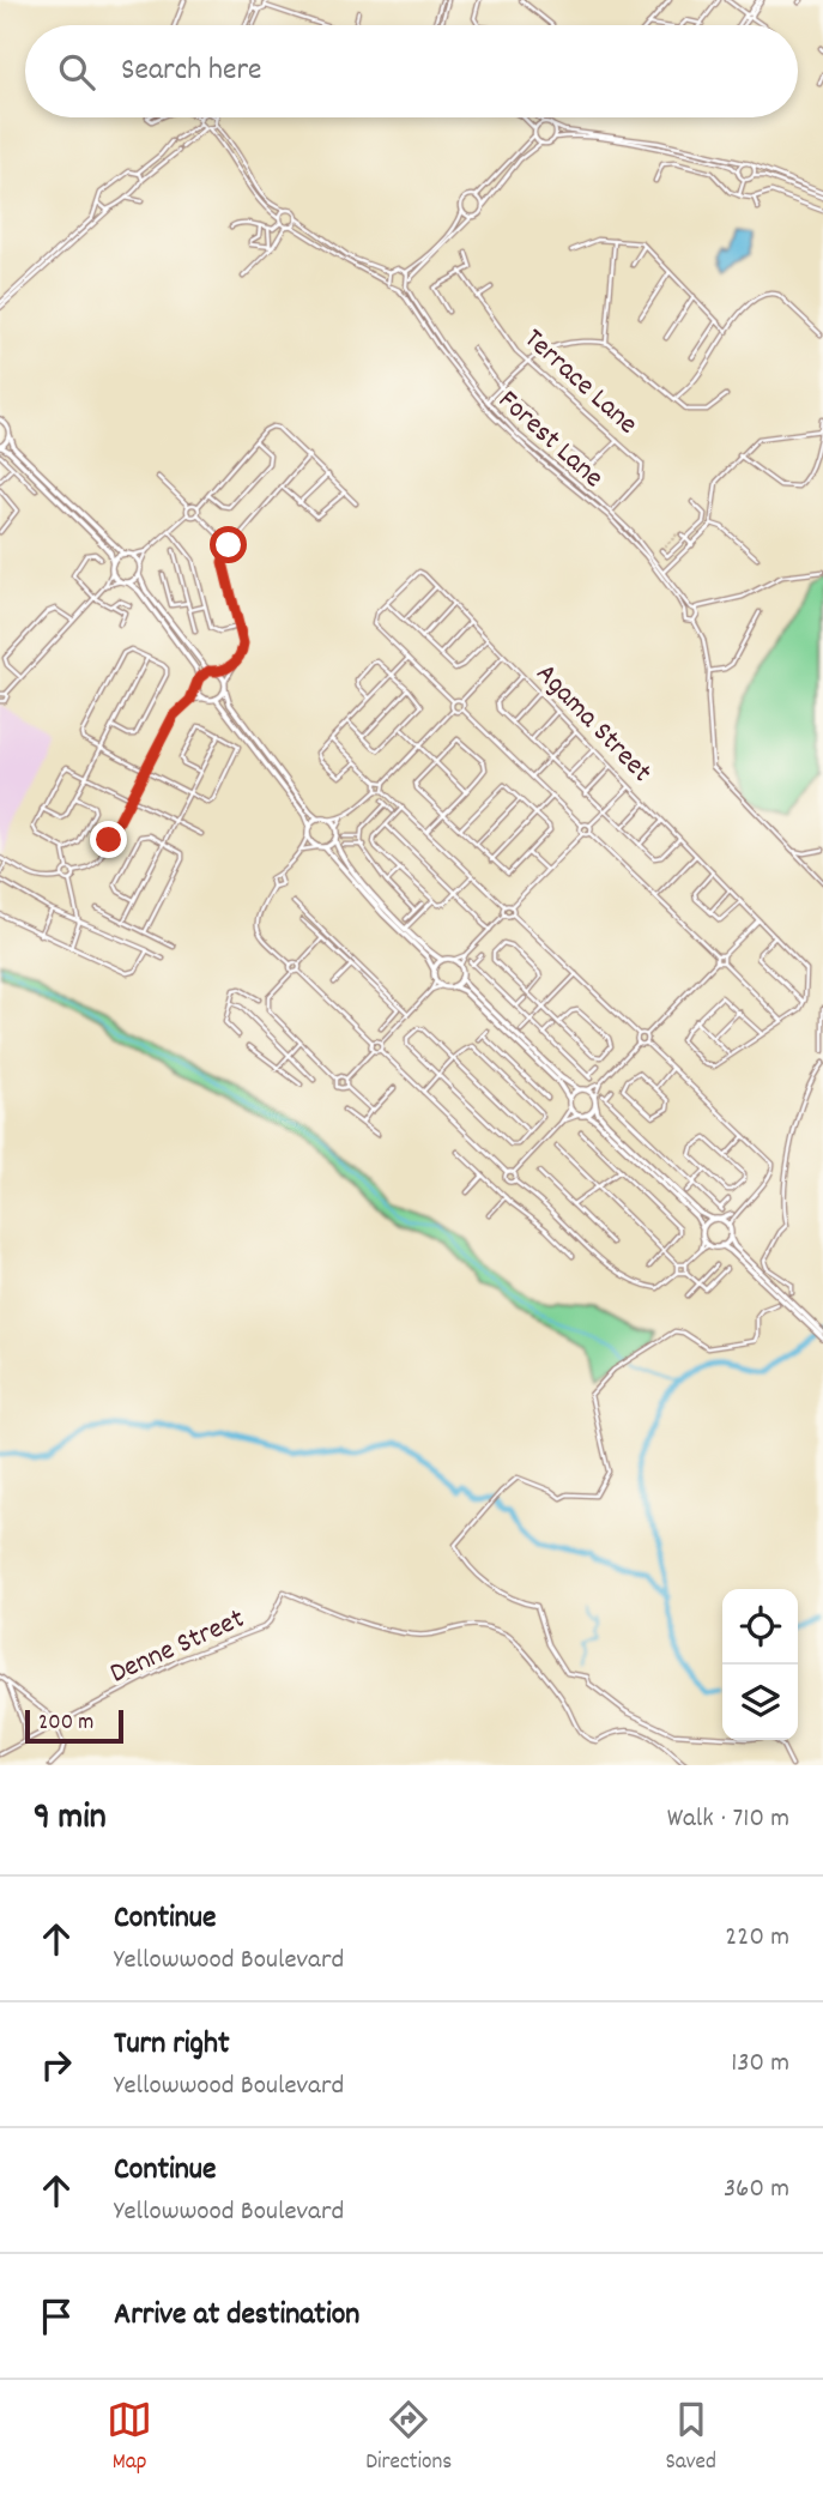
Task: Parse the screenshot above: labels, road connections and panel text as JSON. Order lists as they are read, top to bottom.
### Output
{
  "streets": {
    "street": [
      "Terrace Lane",
      "Forest Lane",
      "Agama Street",
      "Denne Street"
    ]
  },
  "crossings": [
    ["Terrace Lane", "Forest Lane"]
  ],
  "scale_bar": "200 m",
  "page": {
    "search": "Search here",
    "scale": "200 m",
    "heading": ["9 min", "Walk · 710 m"],
    "list": [
      ["Continue", "Yellowwood Boulevard", "220 m"],
      ["Turn right", "Yellowwood Boulevard", "130 m"],
      ["Continue", "Yellowwood Boulevard", "360 m"],
      "Arrive at destination"
    ],
    "nav": ["Map", "Directions", "Saved"]
  }
}
